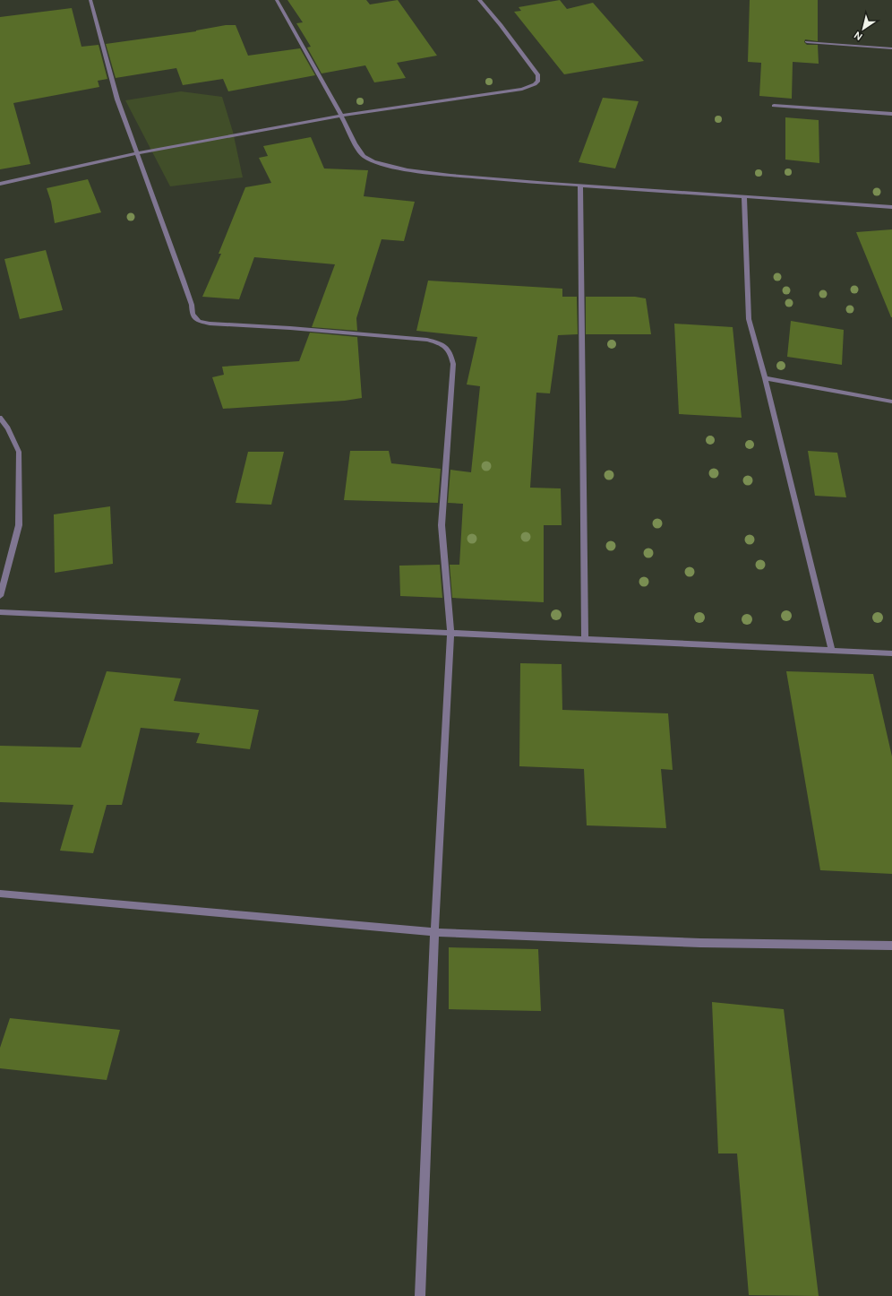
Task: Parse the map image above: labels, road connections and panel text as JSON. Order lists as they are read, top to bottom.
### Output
{
  "north": "bottom left"
}
